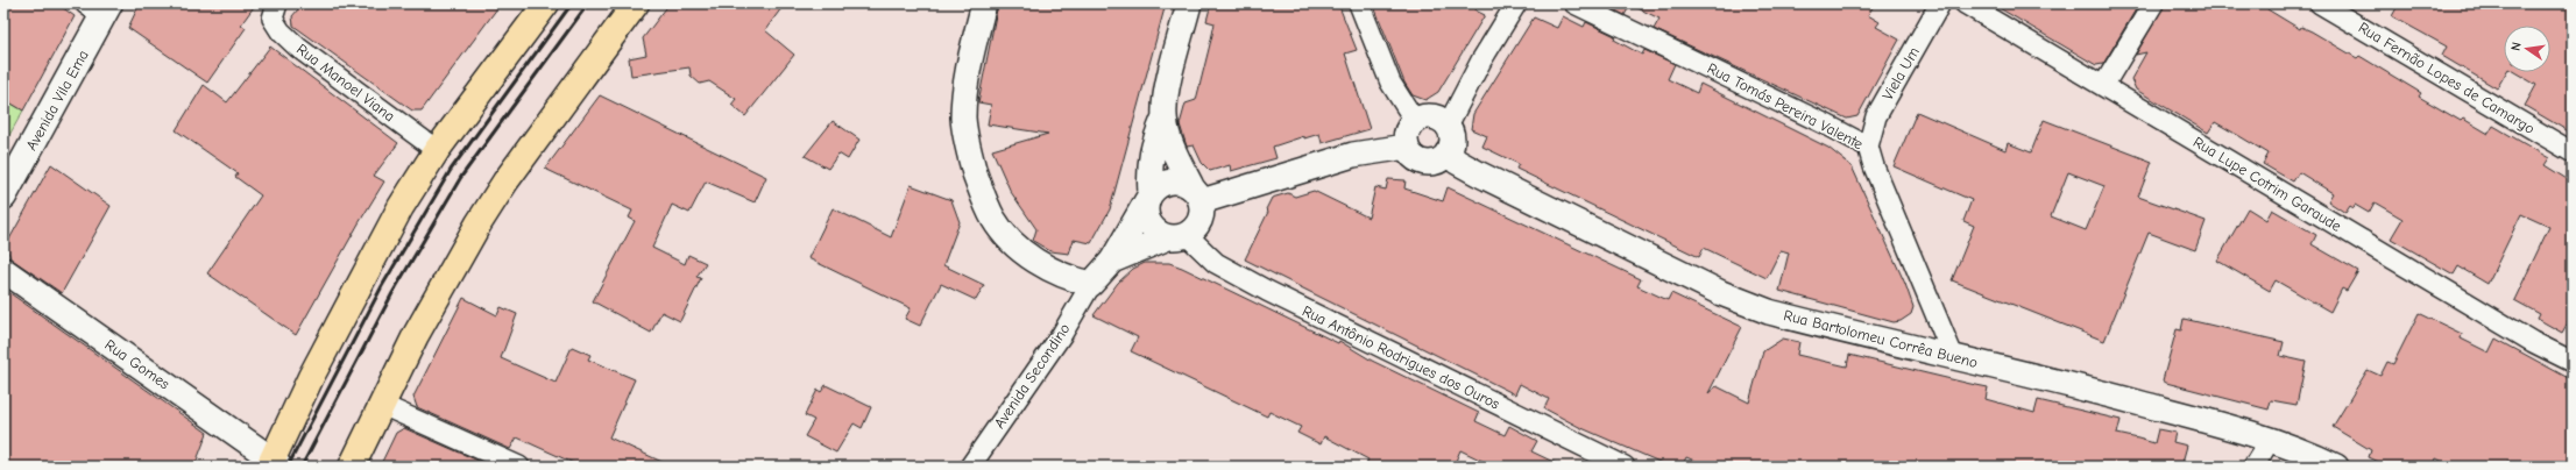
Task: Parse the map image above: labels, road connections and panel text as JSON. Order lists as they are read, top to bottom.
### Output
{
  "streets": {
    "main road": ["Avenida Vila Ema"],
    "street": [
      "Viela Um",
      "Rua Fernão Lopes de Camargo",
      "Rua Manoel Viana",
      "Rua Tomás Pereira Valente",
      "Rua Lupe Cotrim Garaude",
      "Rua Bartolomeu Corrêa Bueno",
      "Rua Antônio Rodrigues dos Ouros",
      "Rua Gomes",
      "Avenida Secondino"
    ]
  },
  "crossings": [
    ["Viela Um", "Rua Tomás Pereira Valente"],
    ["Rua Tomás Pereira Valente", "Rua Bartolomeu Corrêa Bueno"]
  ],
  "north": "left"
}
